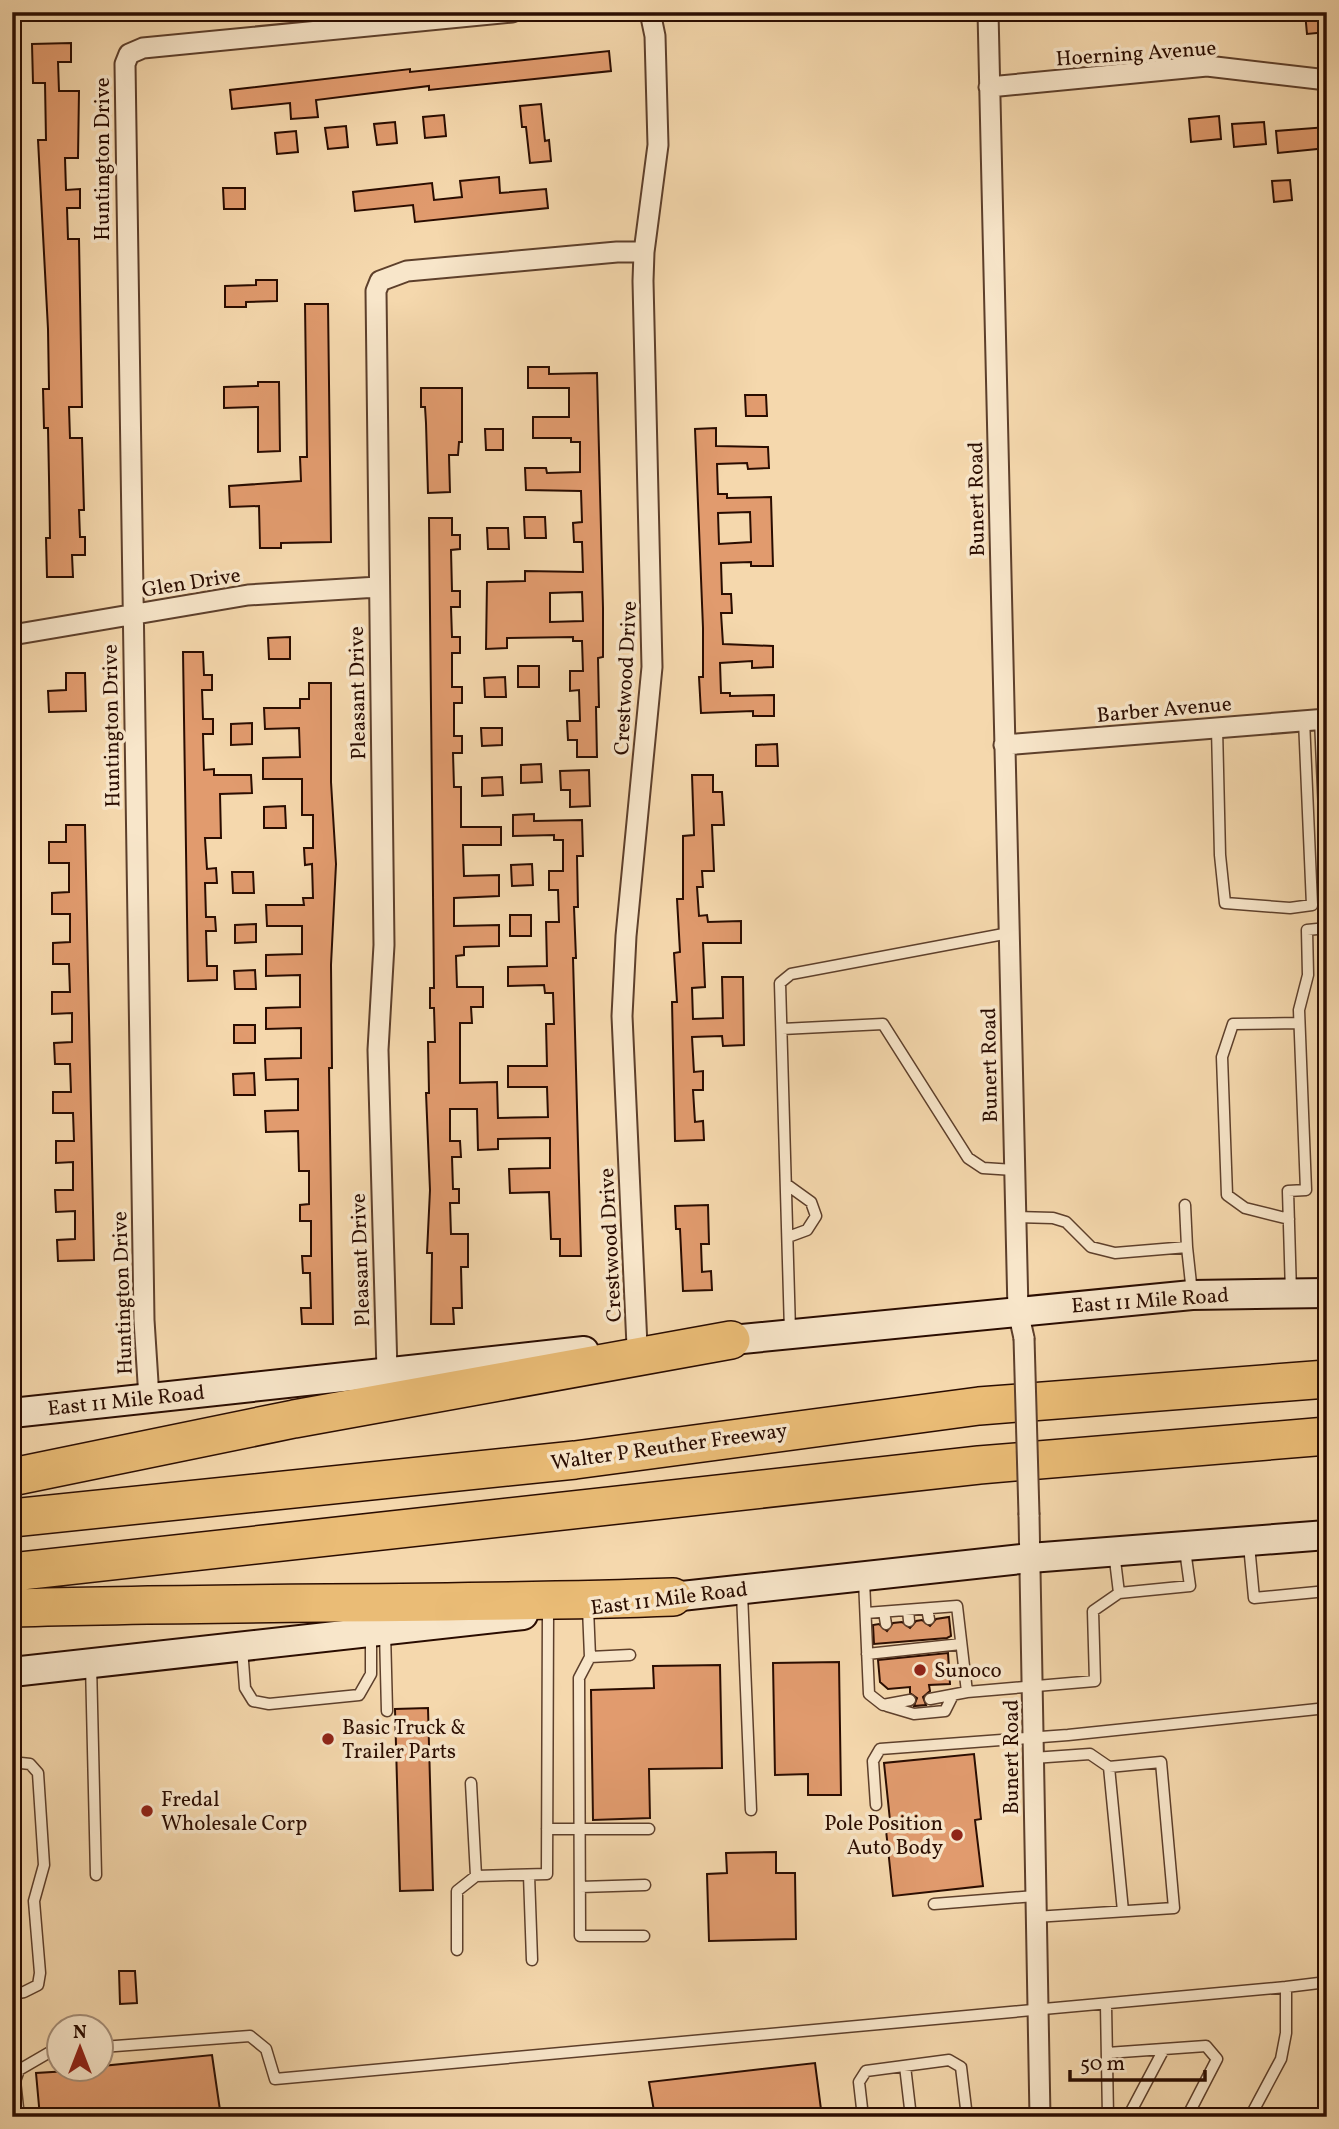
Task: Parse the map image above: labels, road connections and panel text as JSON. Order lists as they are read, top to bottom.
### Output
{
  "streets": {
    "highway": ["Walter P Reuther Freeway"],
    "main road": ["East 11 Mile Road"],
    "street": [
      "Hoerning Avenue",
      "Huntington Drive",
      "Bunert Road",
      "Glen Drive",
      "Crestwood Drive",
      "Pleasant Drive",
      "Barber Avenue"
    ]
  },
  "crossings": [
    ["Hoerning Avenue", "Bunert Road"],
    ["Huntington Drive", "Glen Drive"],
    ["Huntington Drive", "East 11 Mile Road"],
    ["Bunert Road", "Barber Avenue"],
    ["Bunert Road", "East 11 Mile Road"],
    ["Glen Drive", "Pleasant Drive"],
    ["Crestwood Drive", "Pleasant Drive"],
    ["Crestwood Drive", "East 11 Mile Road"],
    ["Pleasant Drive", "East 11 Mile Road"]
  ],
  "places": [
    "Sunoco",
    "Basic Truck & Trailer Parts",
    "Fredal Wholesale Corp",
    "Pole Position Auto Body"
  ],
  "scale_bar": "50 m",
  "north": "top"
}
